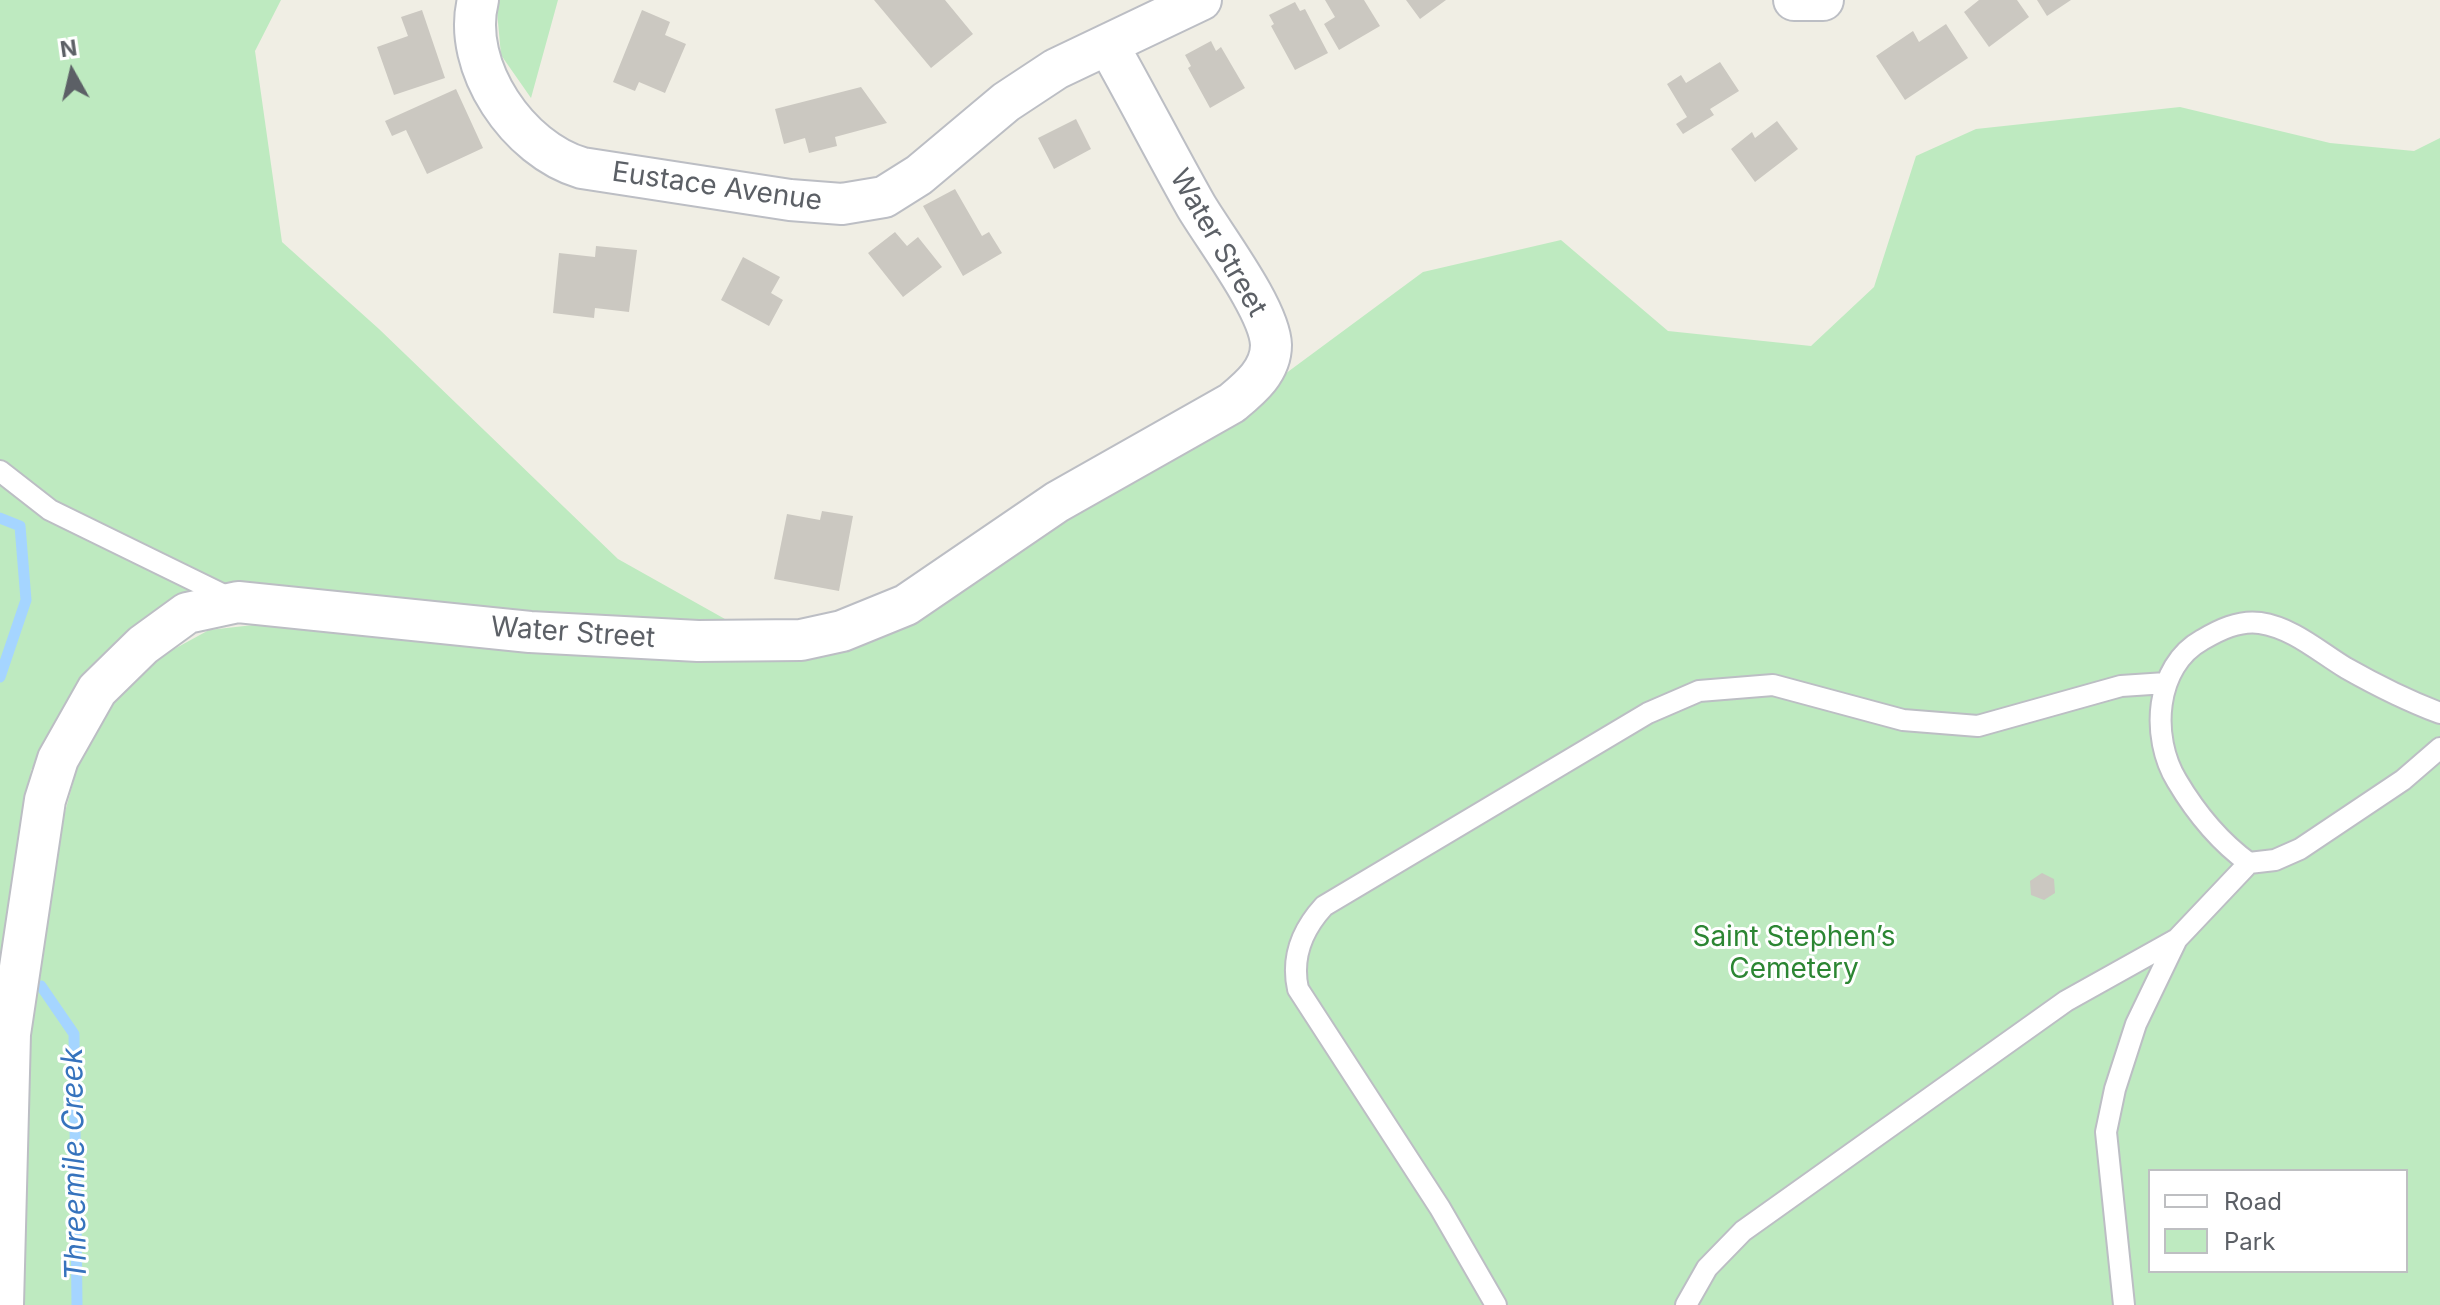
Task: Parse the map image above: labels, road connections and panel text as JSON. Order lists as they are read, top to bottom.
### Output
{
  "streets": {
    "street": ["Eustace Avenue", "Water Street"]
  },
  "crossings": [
    ["Eustace Avenue", "Water Street"]
  ],
  "water": ["Threemile Creek"],
  "parks": ["Saint Stephen’s Cemetery"],
  "legend": ["Road", "Park"],
  "north": "top"
}
